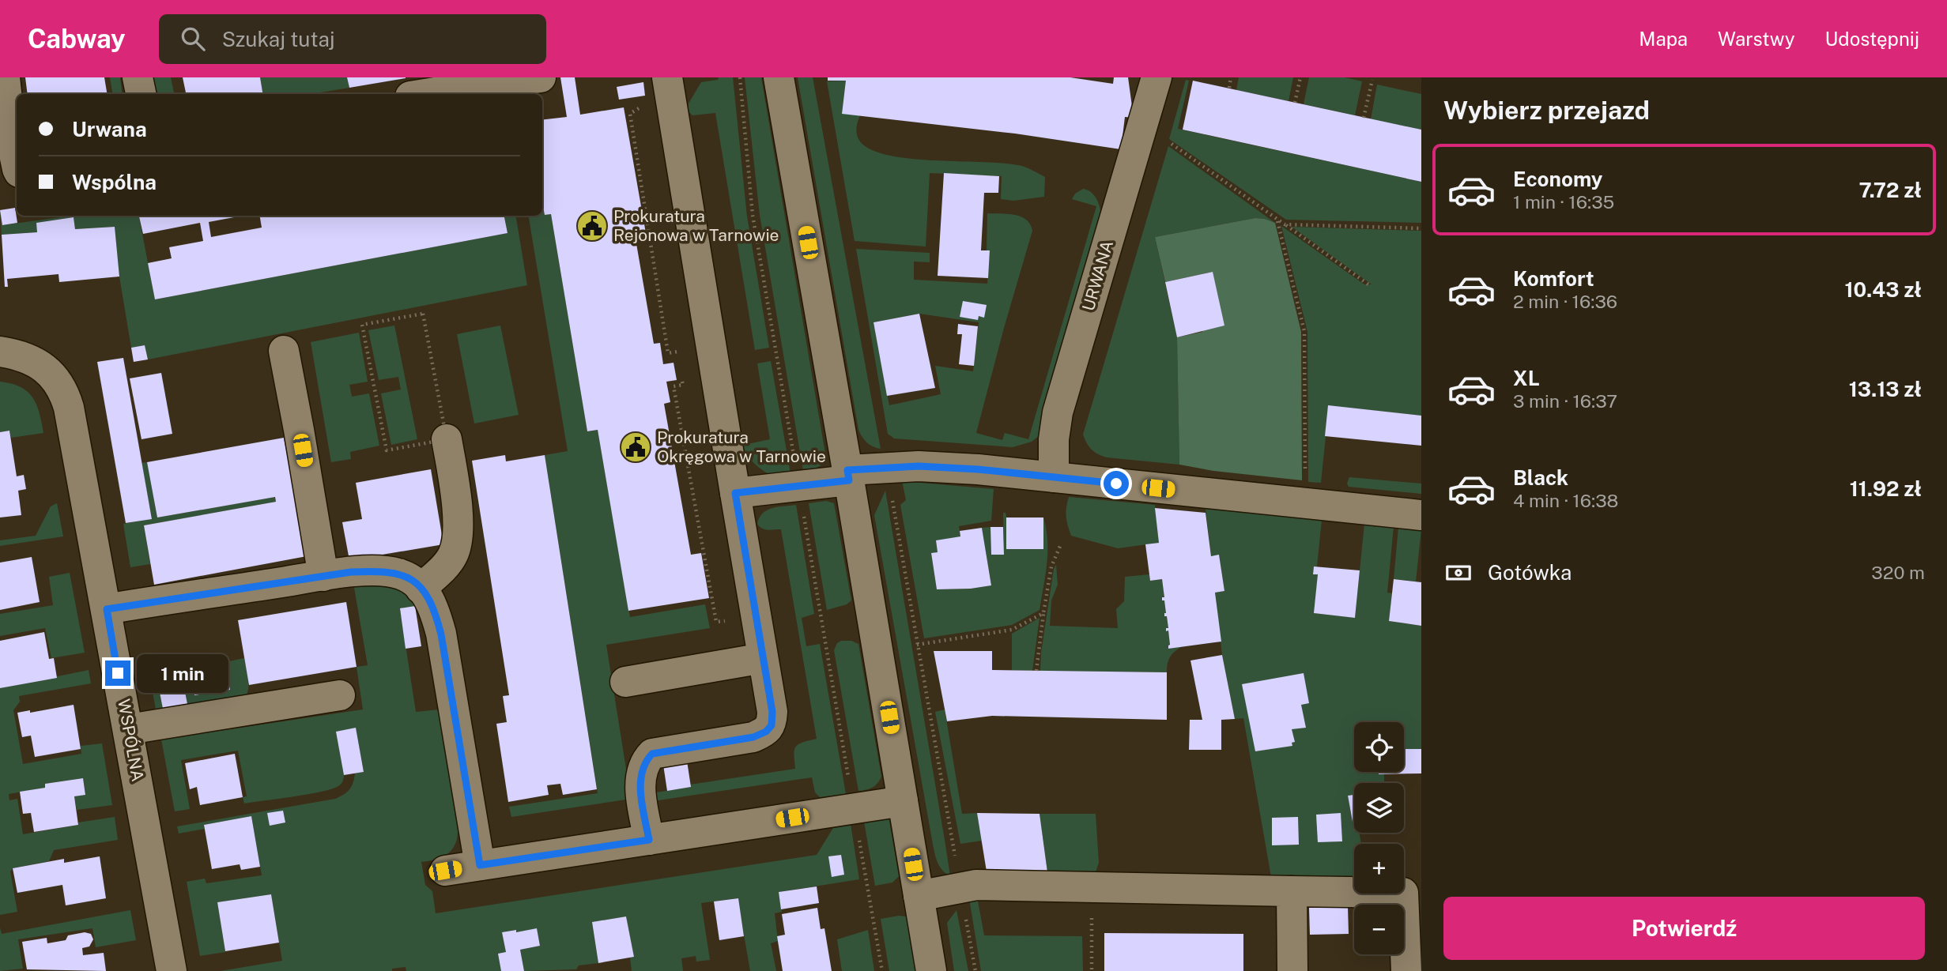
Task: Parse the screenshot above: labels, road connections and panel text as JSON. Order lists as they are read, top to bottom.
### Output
{
  "streets": {
    "street": ["URWANA", "WSPÓLNA"]
  },
  "places": {
    "public building": ["Prokuratura Rejonowa w Tarnowie", "Prokuratura Okręgowa w Tarnowie"]
  },
  "page": {
    "header": "Cabway",
    "search": "Szukaj tutaj",
    "nav": ["Mapa", "Warstwy", "Udostępnij"],
    "heading": "Wybierz przejazd",
    "banner": ["Urwana", "Wspólna"],
    "list": [
      {
        "name": "Economy",
        "note": "1 min · 16:35",
        "value": "7.72 zł"
      },
      {
        "name": "Komfort",
        "note": "2 min · 16:36",
        "value": "10.43 zł"
      },
      {
        "name": "XL",
        "note": "3 min · 16:37",
        "value": "13.13 zł"
      },
      {
        "name": "Black",
        "note": "4 min · 16:38",
        "value": "11.92 zł"
      }
    ],
    "pay": ["Gotówka", "320 m"],
    "bubble": "1 min",
    "map_buttons": ["+", "−"],
    "buttons": "Potwierdź"
  }
}
